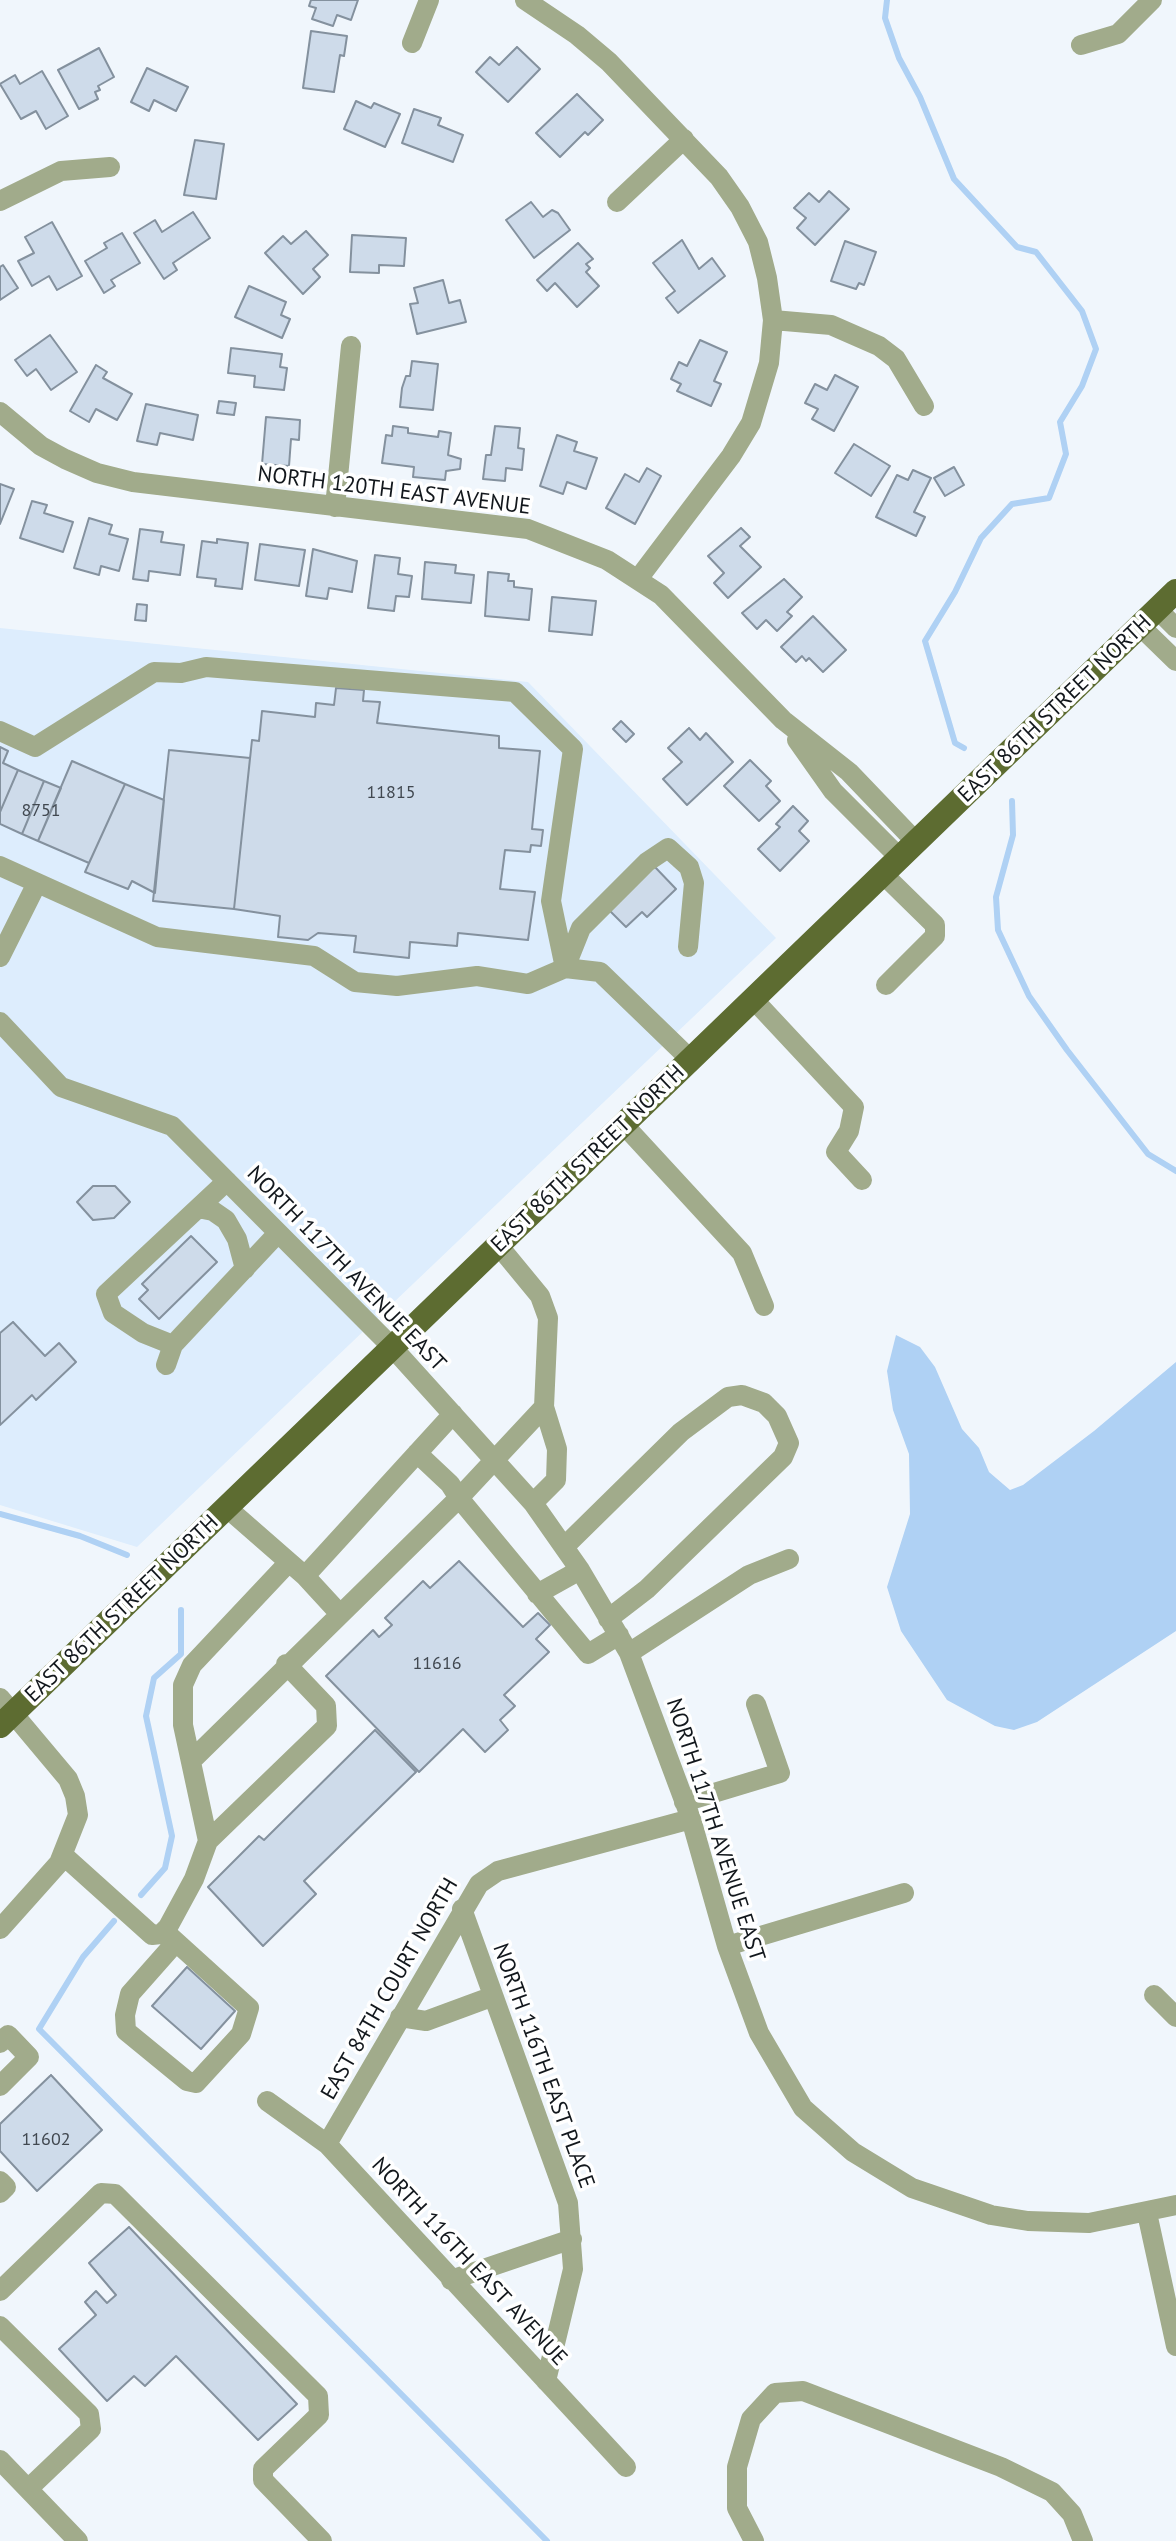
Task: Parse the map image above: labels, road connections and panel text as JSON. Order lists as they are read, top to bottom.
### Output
{
  "streets": {
    "main road": ["EAST 86TH STREET NORTH"],
    "street": [
      "NORTH 120TH EAST AVENUE",
      "NORTH 117TH AVENUE EAST",
      "EAST 84TH COURT NORTH",
      "NORTH 116TH EAST PLACE",
      "NORTH 116TH EAST AVENUE"
    ]
  },
  "crossings": [
    ["NORTH 120TH EAST AVENUE", "EAST 86TH STREET NORTH"],
    ["EAST 86TH STREET NORTH", "NORTH 117TH AVENUE EAST"],
    ["NORTH 117TH AVENUE EAST", "EAST 84TH COURT NORTH"],
    ["EAST 84TH COURT NORTH", "NORTH 116TH EAST PLACE"],
    ["EAST 84TH COURT NORTH", "NORTH 116TH EAST AVENUE"],
    ["NORTH 116TH EAST PLACE", "NORTH 116TH EAST AVENUE"]
  ],
  "house_numbers": [
    "11815",
    "8751",
    "11616",
    "11602"
  ]
}
